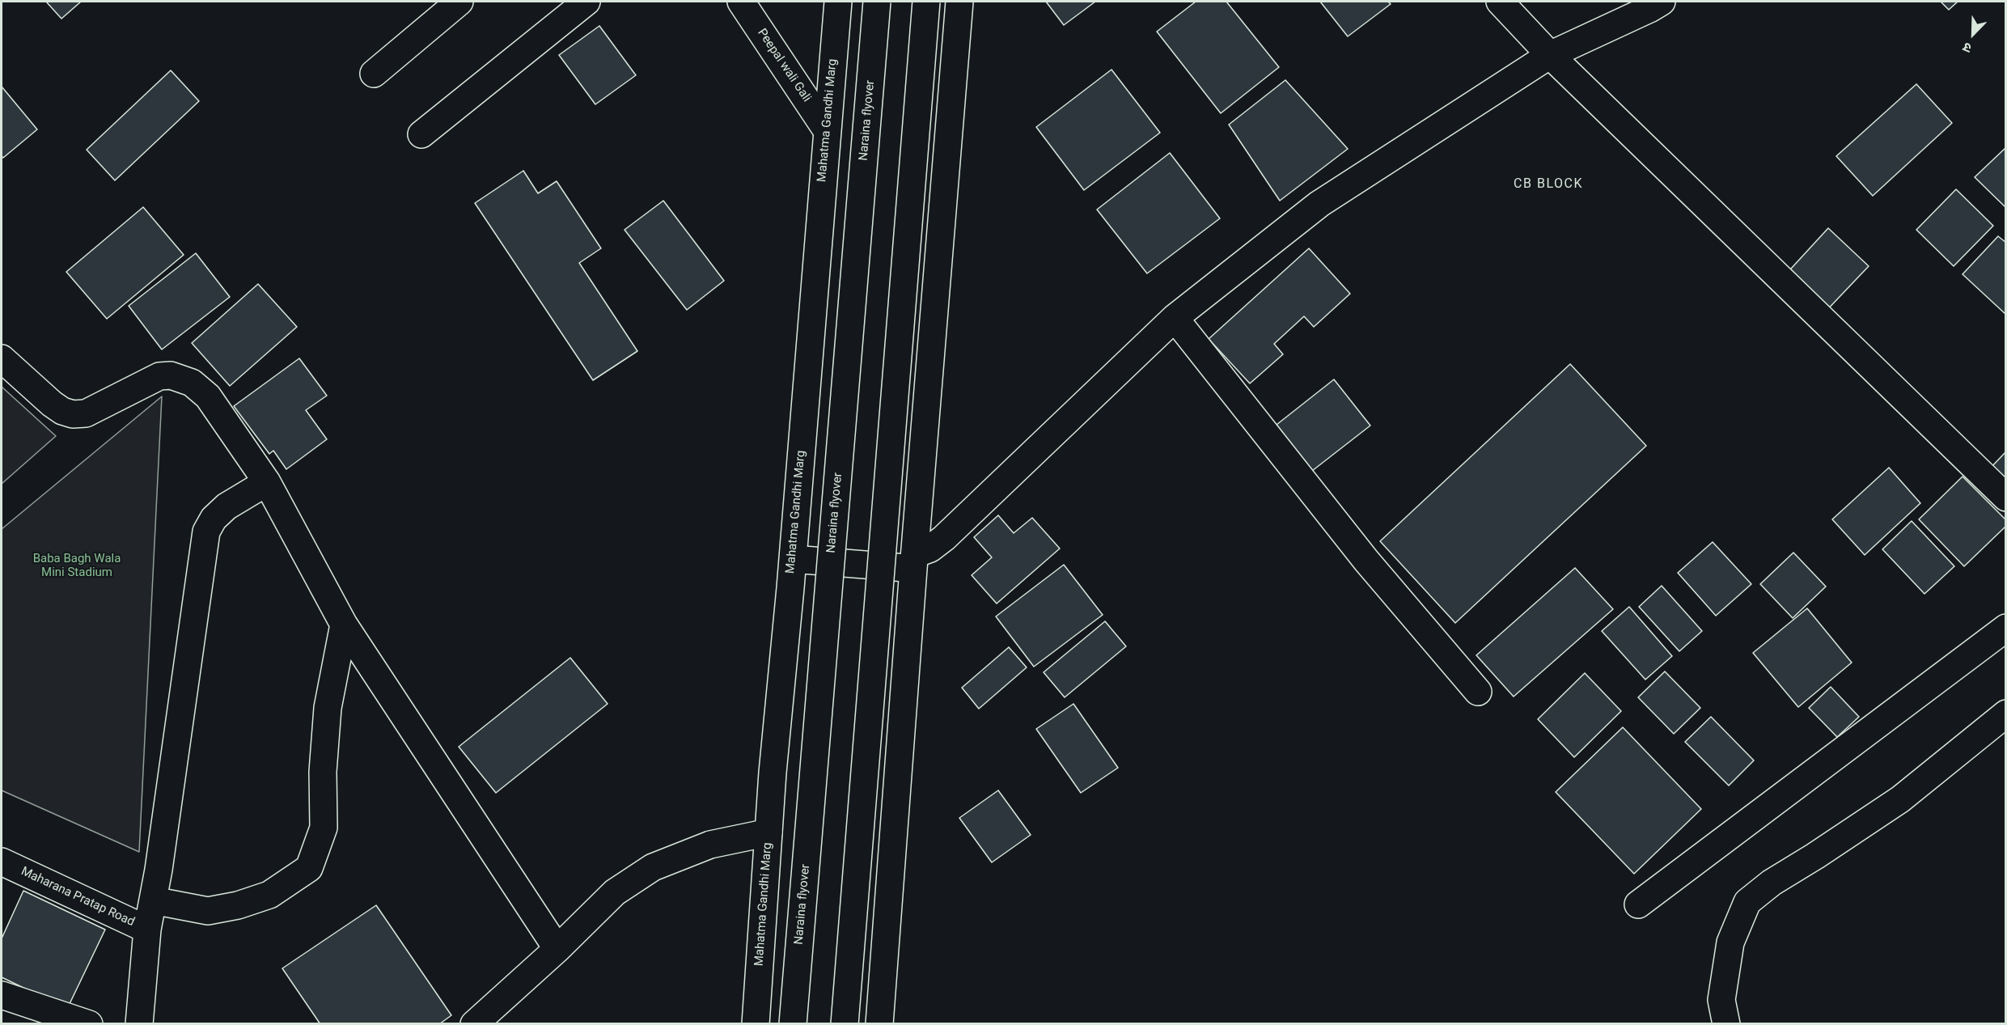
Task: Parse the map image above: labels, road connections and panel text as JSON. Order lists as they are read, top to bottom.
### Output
{
  "streets": {
    "street": [
      "Peepal wali Gali",
      "Mahatma Gandhi Marg",
      "Naraina flyover",
      "Maharana Pratap Road"
    ]
  },
  "crossings": [
    ["Peepal wali Gali", "Mahatma Gandhi Marg"]
  ],
  "districts": ["CB BLOCK"],
  "parks": ["Baba Bagh Wala Mini Stadium"],
  "north": "bottom left"
}
